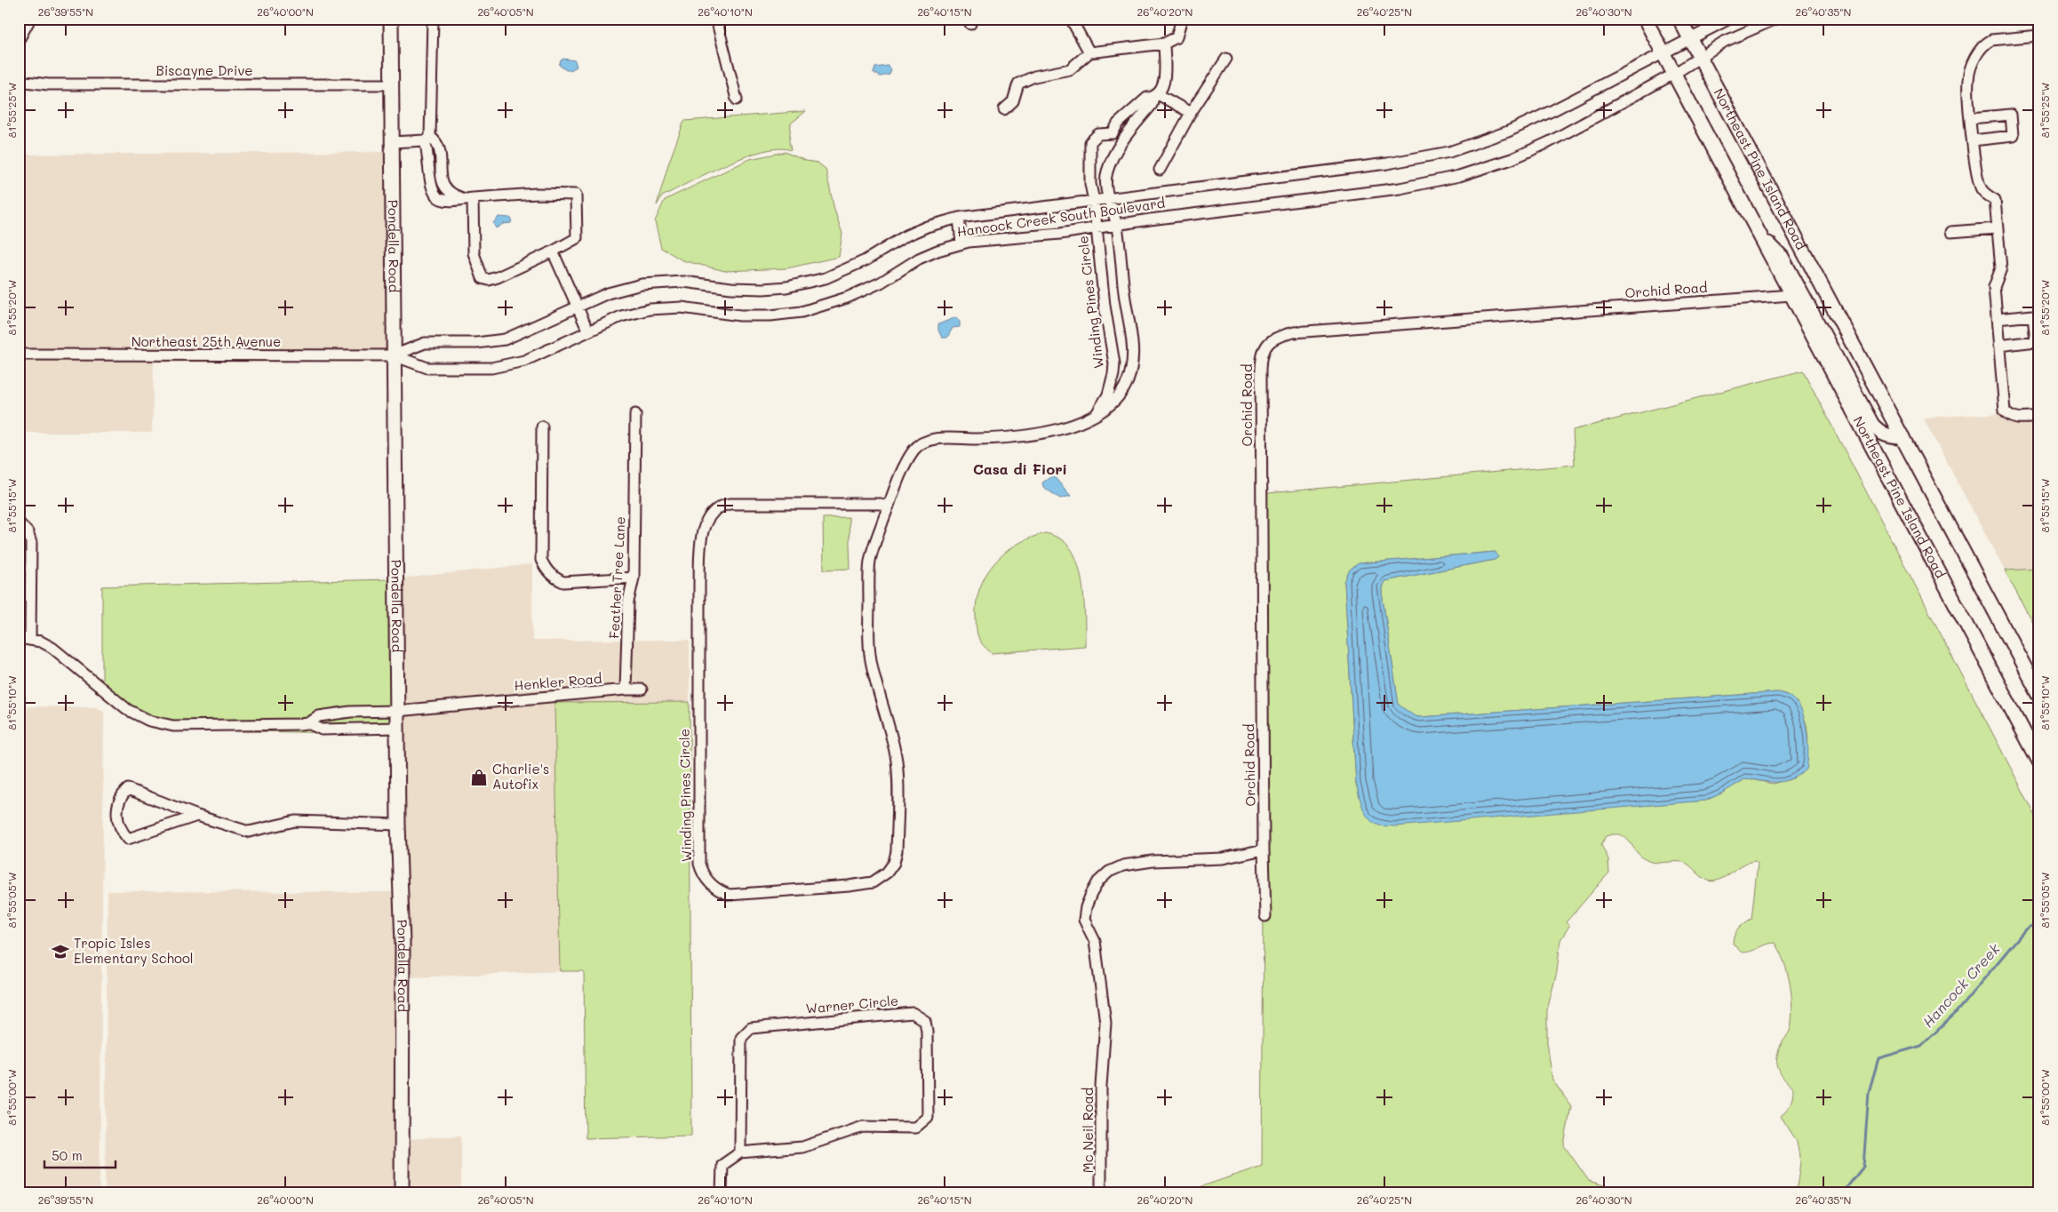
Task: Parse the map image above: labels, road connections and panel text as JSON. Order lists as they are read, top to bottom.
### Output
{
  "streets": {
    "main road": ["Northeast Pine Island Road", "Pondella Road"],
    "street": [
      "Biscayne Drive",
      "Hancock Creek South Boulevard",
      "Orchid Road",
      "Winding Pines Circle",
      "Northeast 25th Avenue",
      "Feather Tree Lane",
      "Henkler Road",
      "Warner Circle",
      "Mc Neil Road"
    ]
  },
  "crossings": [
    ["Biscayne Drive", "Pondella Road"],
    ["Northeast Pine Island Road", "Hancock Creek South Boulevard"],
    ["Northeast Pine Island Road", "Orchid Road"],
    ["Hancock Creek South Boulevard", "Pondella Road"],
    ["Hancock Creek South Boulevard", "Winding Pines Circle"],
    ["Hancock Creek South Boulevard", "Northeast 25th Avenue"],
    ["Pondella Road", "Northeast 25th Avenue"],
    ["Pondella Road", "Henkler Road"],
    ["Orchid Road", "Mc Neil Road"],
    ["Feather Tree Lane", "Henkler Road"]
  ],
  "districts": ["Casa di Fiori"],
  "water": ["Hancock Creek"],
  "places": {
    "shop": ["Charlie's Autofix"],
    "school or university": ["Tropic Isles Elementary School"]
  },
  "scale_bar": "50 m",
  "coordinates": [
    "26°39'55\"N",
    "26°40'00\"N",
    "26°40'05\"N",
    "26°40'10\"N",
    "26°40'15\"N",
    "26°40'20\"N",
    "26°40'25\"N",
    "26°40'30\"N",
    "26°40'35\"N",
    "81°55'25\"W",
    "81°55'20\"W",
    "81°55'15\"W",
    "81°55'10\"W",
    "81°55'05\"W",
    "81°55'00\"W"
  ]
}
